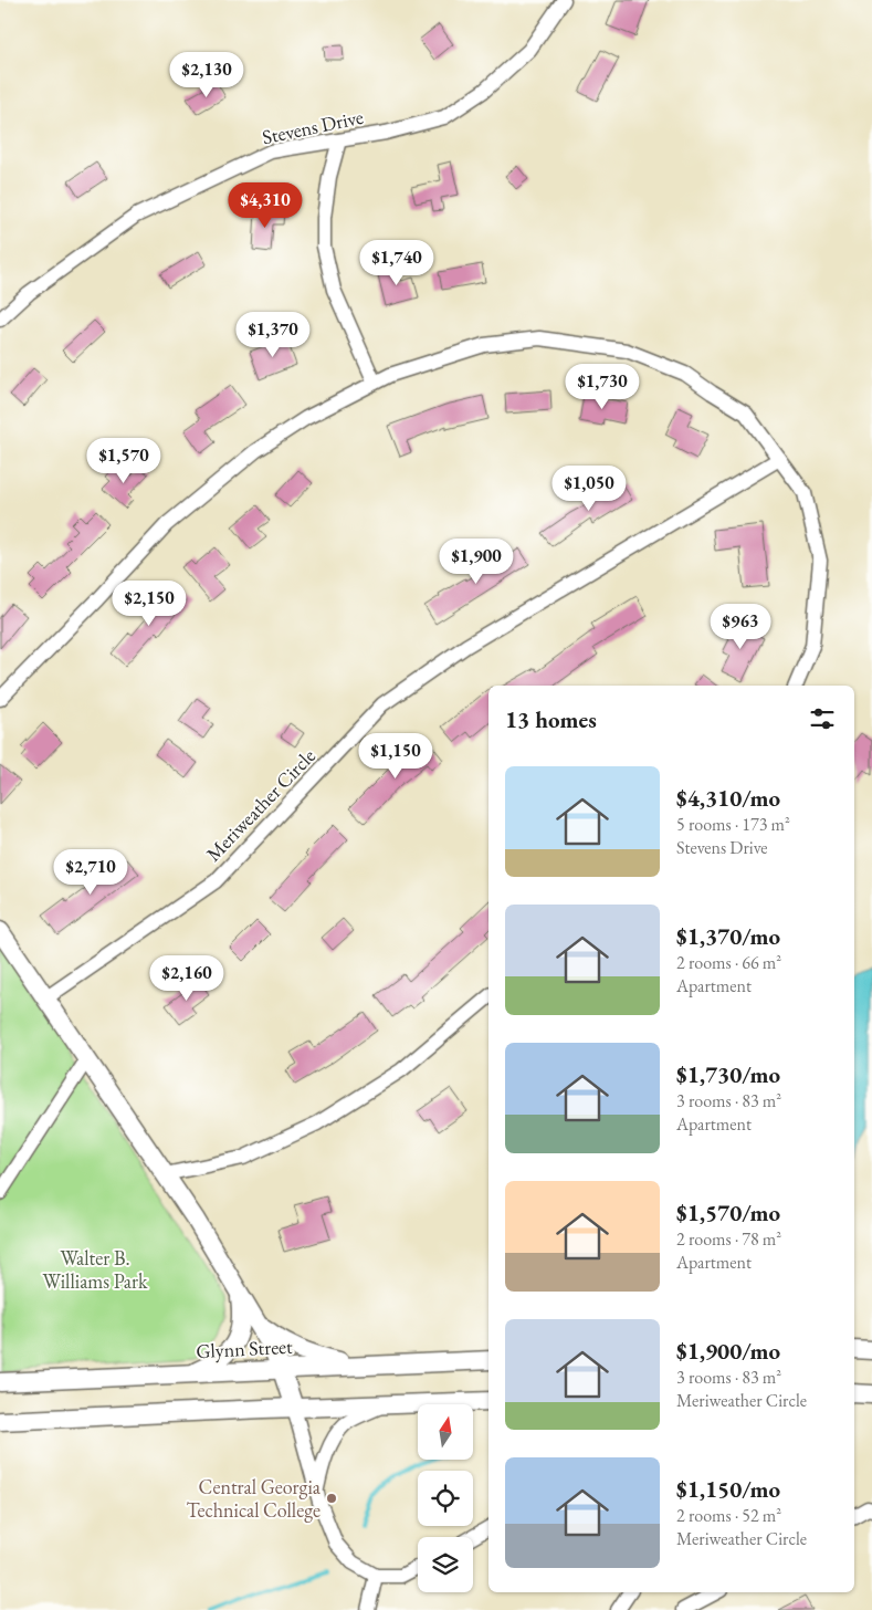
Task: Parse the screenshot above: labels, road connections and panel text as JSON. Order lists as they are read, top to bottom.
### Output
{
  "streets": {
    "main road": ["Glynn Street"],
    "street": ["Stevens Drive", "Meriweather Circle"]
  },
  "parks": ["Walter B. Williams Park"],
  "places": ["Central Georgia Technical College"],
  "north": "top",
  "page": {
    "price": [
      "$2,130",
      "$4,310",
      "$1,740",
      "$1,370",
      "$1,730",
      "$1,570",
      "$1,050",
      "$1,900",
      "$2,150",
      "$963",
      "$1,150",
      "$2,710",
      "$2,160"
    ],
    "heading": "13 homes",
    "list": [
      {
        "name": "$4,310/mo",
        "note": "5 rooms · 173 m² · Stevens Drive"
      },
      {
        "name": "$1,370/mo",
        "note": "2 rooms · 66 m² · Apartment"
      },
      {
        "name": "$1,730/mo",
        "note": "3 rooms · 83 m² · Apartment"
      },
      {
        "name": "$1,570/mo",
        "note": "2 rooms · 78 m² · Apartment"
      },
      {
        "name": "$1,900/mo",
        "note": "3 rooms · 83 m² · Meriweather Circle"
      },
      {
        "name": "$1,150/mo",
        "note": "2 rooms · 52 m² · Meriweather Circle"
      }
    ]
  }
}
